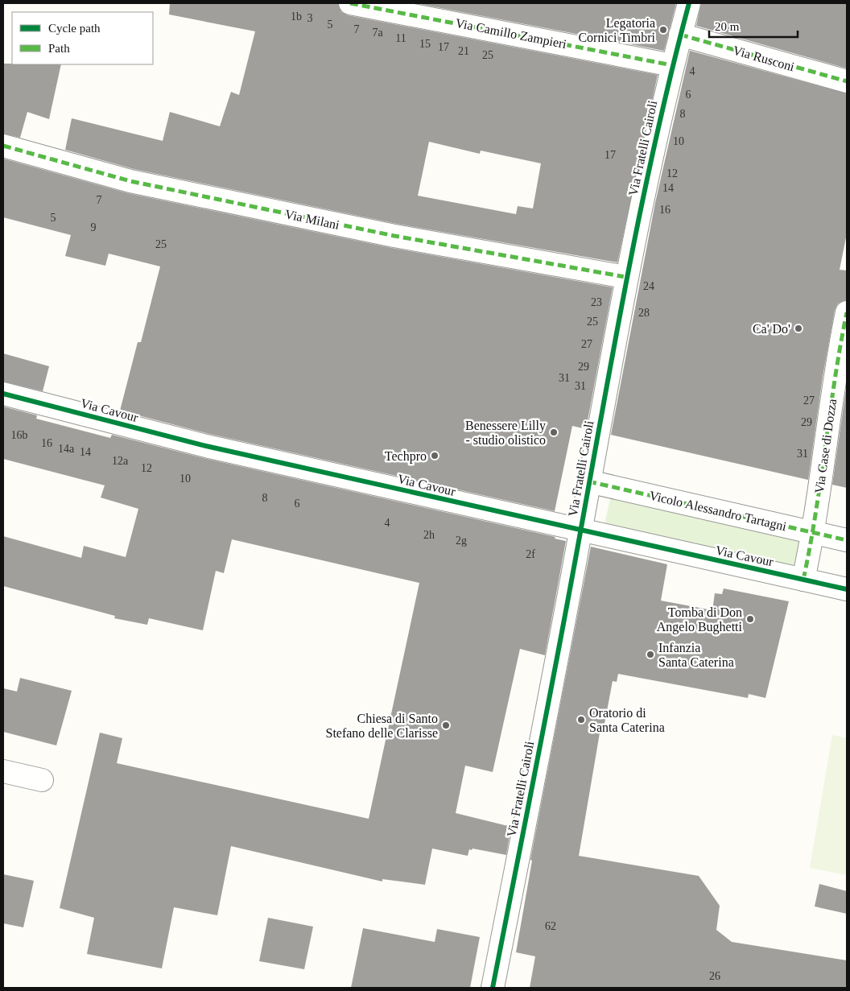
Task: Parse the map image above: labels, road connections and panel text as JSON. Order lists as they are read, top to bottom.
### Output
{
  "streets": {
    "street": [
      "Via Camillo Zampieri",
      "Via Rusconi",
      "Via Fratelli Cairoli",
      "Via Milani",
      "Via Cavour",
      "Via Case di Dozza",
      "Vicolo Alessandro Tartagni"
    ]
  },
  "crossings": [
    ["Via Camillo Zampieri", "Via Fratelli Cairoli"],
    ["Via Rusconi", "Via Fratelli Cairoli"],
    ["Via Fratelli Cairoli", "Via Milani"],
    ["Via Fratelli Cairoli", "Via Cavour"],
    ["Via Fratelli Cairoli", "Vicolo Alessandro Tartagni"],
    ["Via Cavour", "Via Case di Dozza"],
    ["Via Case di Dozza", "Vicolo Alessandro Tartagni"]
  ],
  "places": [
    "Legatoria Cornici Timbri",
    "Ca' Do'",
    "Benessere Lilly - studio olistico",
    "Techpro",
    "Tomba di Don Angelo Bughetti",
    "Infanzia Santa Caterina",
    "Oratorio di Santa Caterina",
    "Chiesa di Santo Stefano delle Clarisse"
  ],
  "house_numbers": [
    "1b",
    "3",
    "5",
    "7",
    "7a",
    "11",
    "15",
    "17",
    "21",
    "25",
    "4",
    "6",
    "8",
    "10",
    "17",
    "12",
    "14",
    "7",
    "16",
    "5",
    "9",
    "25",
    "24",
    "23",
    "28",
    "25",
    "27",
    "29",
    "31",
    "31",
    "27",
    "29",
    "16b",
    "16",
    "14a",
    "14",
    "31",
    "12a",
    "12",
    "10",
    "8",
    "6",
    "4",
    "2h",
    "2g",
    "2f",
    "62",
    "26"
  ],
  "legend": ["Cycle path", "Path"],
  "scale_bar": "20 m"
}
